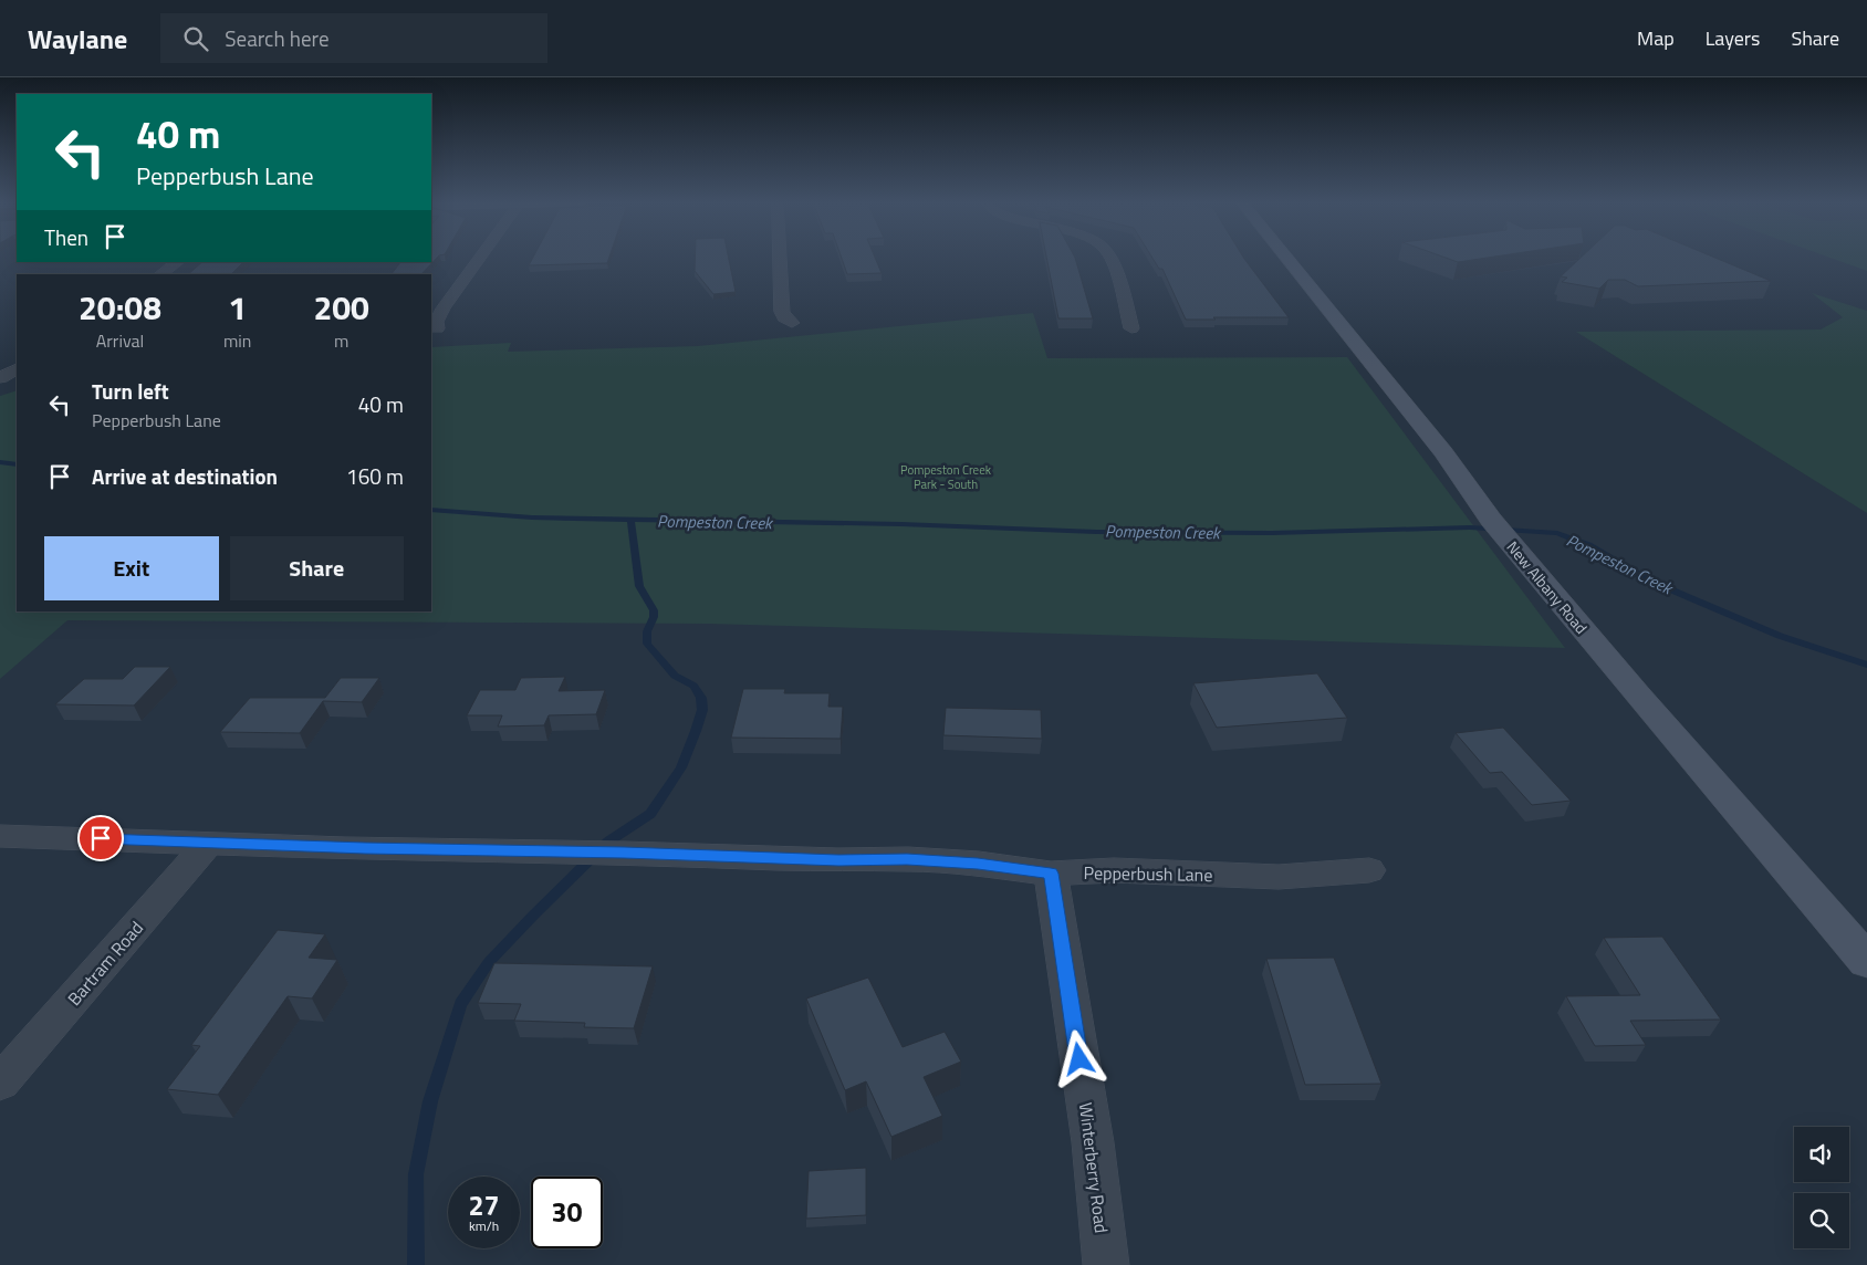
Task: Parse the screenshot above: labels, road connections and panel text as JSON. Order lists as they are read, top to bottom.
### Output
{
  "streets": {
    "main road": ["New Albany Road"],
    "street": ["Pepperbush Lane", "Bartram Road", "Winterberry Road"]
  },
  "crossings": [
    ["Pepperbush Lane", "Bartram Road"],
    ["Pepperbush Lane", "Winterberry Road"]
  ],
  "water": ["Pompeston Creek"],
  "parks": ["Pompeston Creek Park - South"],
  "page": {
    "header": "Waylane",
    "search": "Search here",
    "nav": ["Map", "Layers", "Share"],
    "turn": ["40 m", "Pepperbush Lane"],
    "then": "Then",
    "eta": [
      "20:08",
      "Arrival",
      "1",
      "min",
      "200",
      "m"
    ],
    "list": [
      {
        "name": "Turn left",
        "note": "Pepperbush Lane",
        "value": "40 m"
      },
      {
        "name": "Arrive at destination",
        "value": "160 m"
      }
    ],
    "buttons": ["Exit", "Share"],
    "speed": "27 km/h",
    "limit": "30"
  }
}
